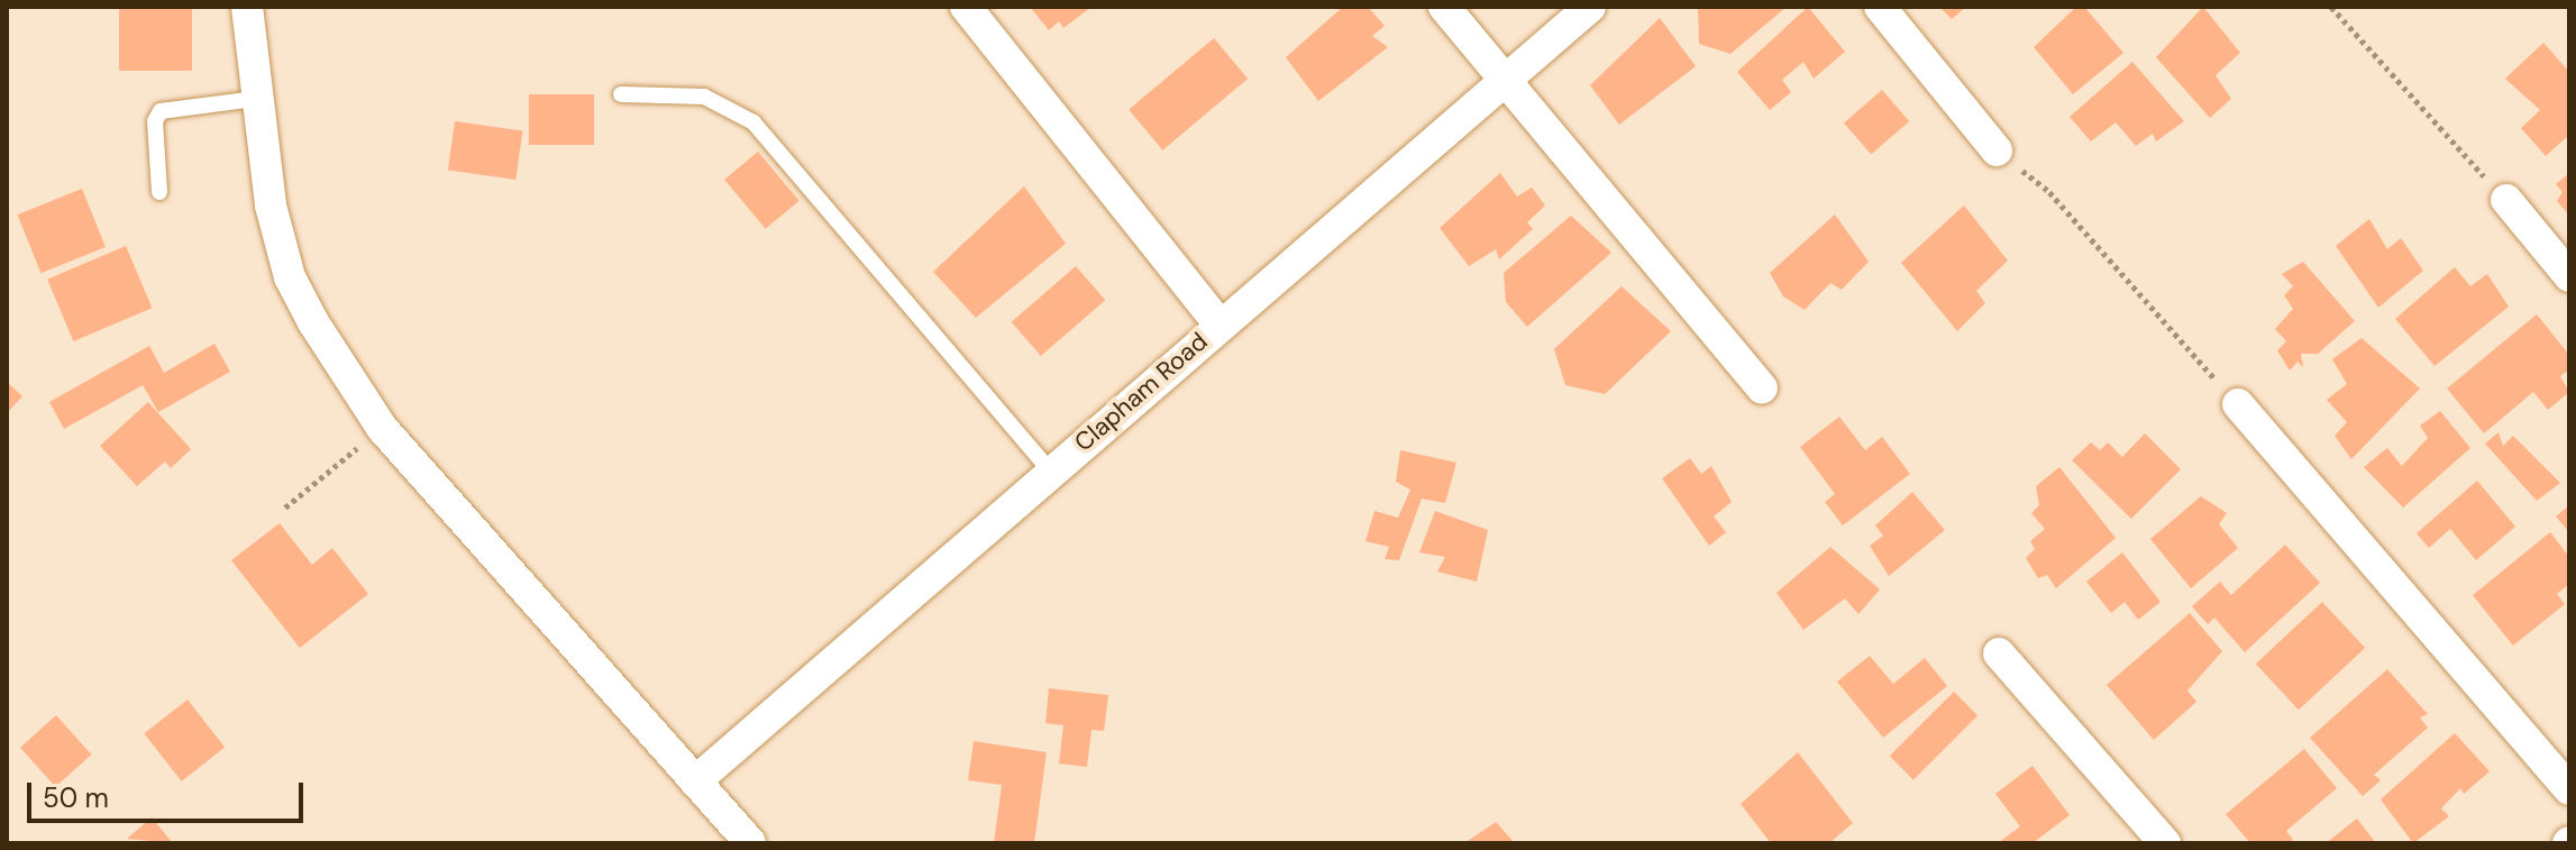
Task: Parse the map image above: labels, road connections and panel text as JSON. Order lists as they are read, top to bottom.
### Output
{
  "streets": {
    "street": ["Clapham Road"]
  },
  "scale_bar": "50 m"
}
